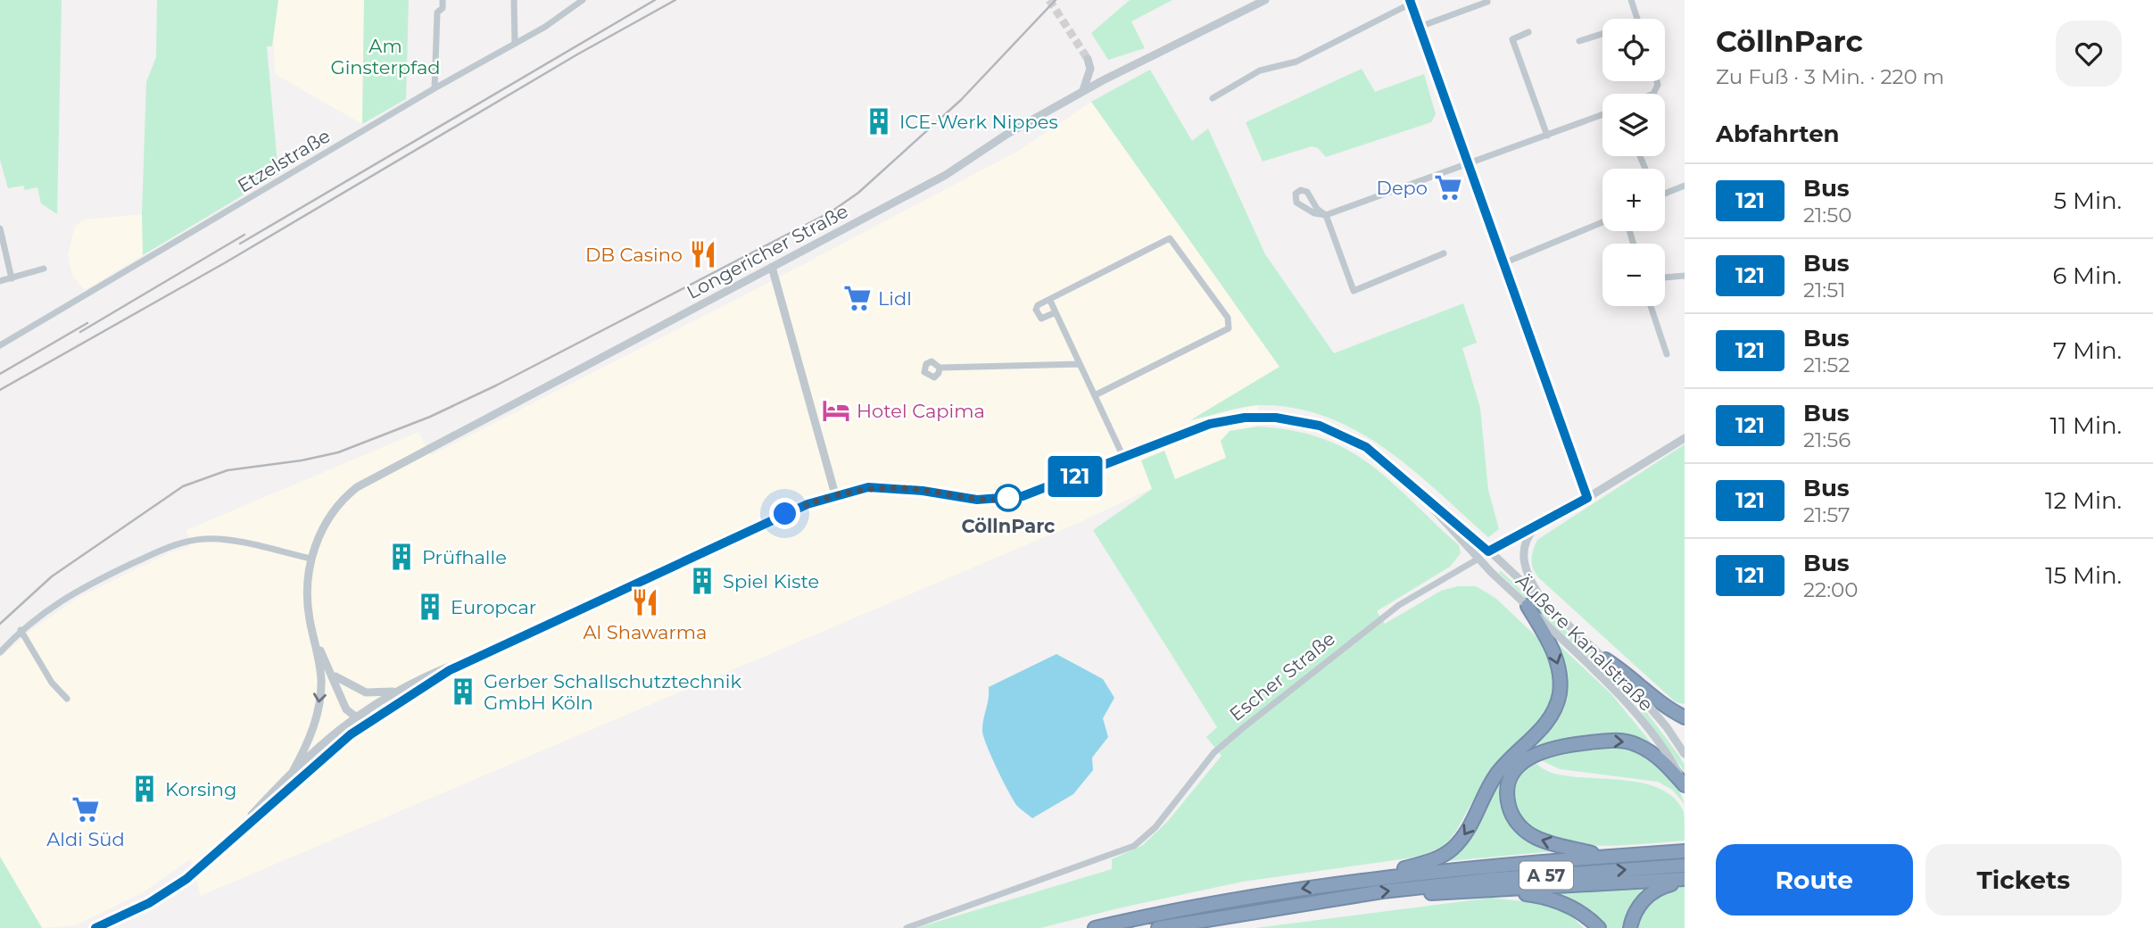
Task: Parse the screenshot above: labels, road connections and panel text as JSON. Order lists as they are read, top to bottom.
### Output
{
  "streets": {
    "highway": ["A 57"],
    "street": [
      "Etzelstraße",
      "Longericher Straße",
      "Äußere Kanalstraße",
      "Escher Straße"
    ]
  },
  "crossings": [
    ["Äußere Kanalstraße", "Escher Straße"]
  ],
  "parks": ["Am Ginsterpfad"],
  "places": {
    "building": [
      "ICE-Werk Nippes",
      "Prüfhalle",
      "Spiel Kiste",
      "Europcar",
      "Gerber Schallschutztechnik GmbH Köln",
      "Korsing"
    ],
    "supermarket": ["Depo", "Lidl", "Aldi Süd"],
    "restaurant": ["DB Casino", "Al Shawarma"],
    "hotel": ["Hotel Capima"],
    "other": ["CöllnParc"]
  },
  "lines": ["bus line 121"],
  "page": {
    "on_map": "121",
    "heading": [
      ["CöllnParc", "Zu Fuß · 3 Min. · 220 m"],
      "Abfahrten"
    ],
    "map_buttons": ["+", "−"],
    "list": [
      {
        "mark": "121",
        "name": "Bus",
        "note": "21:50",
        "value": "5 Min."
      },
      {
        "mark": "121",
        "name": "Bus",
        "note": "21:51",
        "value": "6 Min."
      },
      {
        "mark": "121",
        "name": "Bus",
        "note": "21:52",
        "value": "7 Min."
      },
      {
        "mark": "121",
        "name": "Bus",
        "note": "21:56",
        "value": "11 Min."
      },
      {
        "mark": "121",
        "name": "Bus",
        "note": "21:57",
        "value": "12 Min."
      },
      {
        "mark": "121",
        "name": "Bus",
        "note": "22:00",
        "value": "15 Min."
      }
    ],
    "buttons": ["Route", "Tickets"]
  }
}
